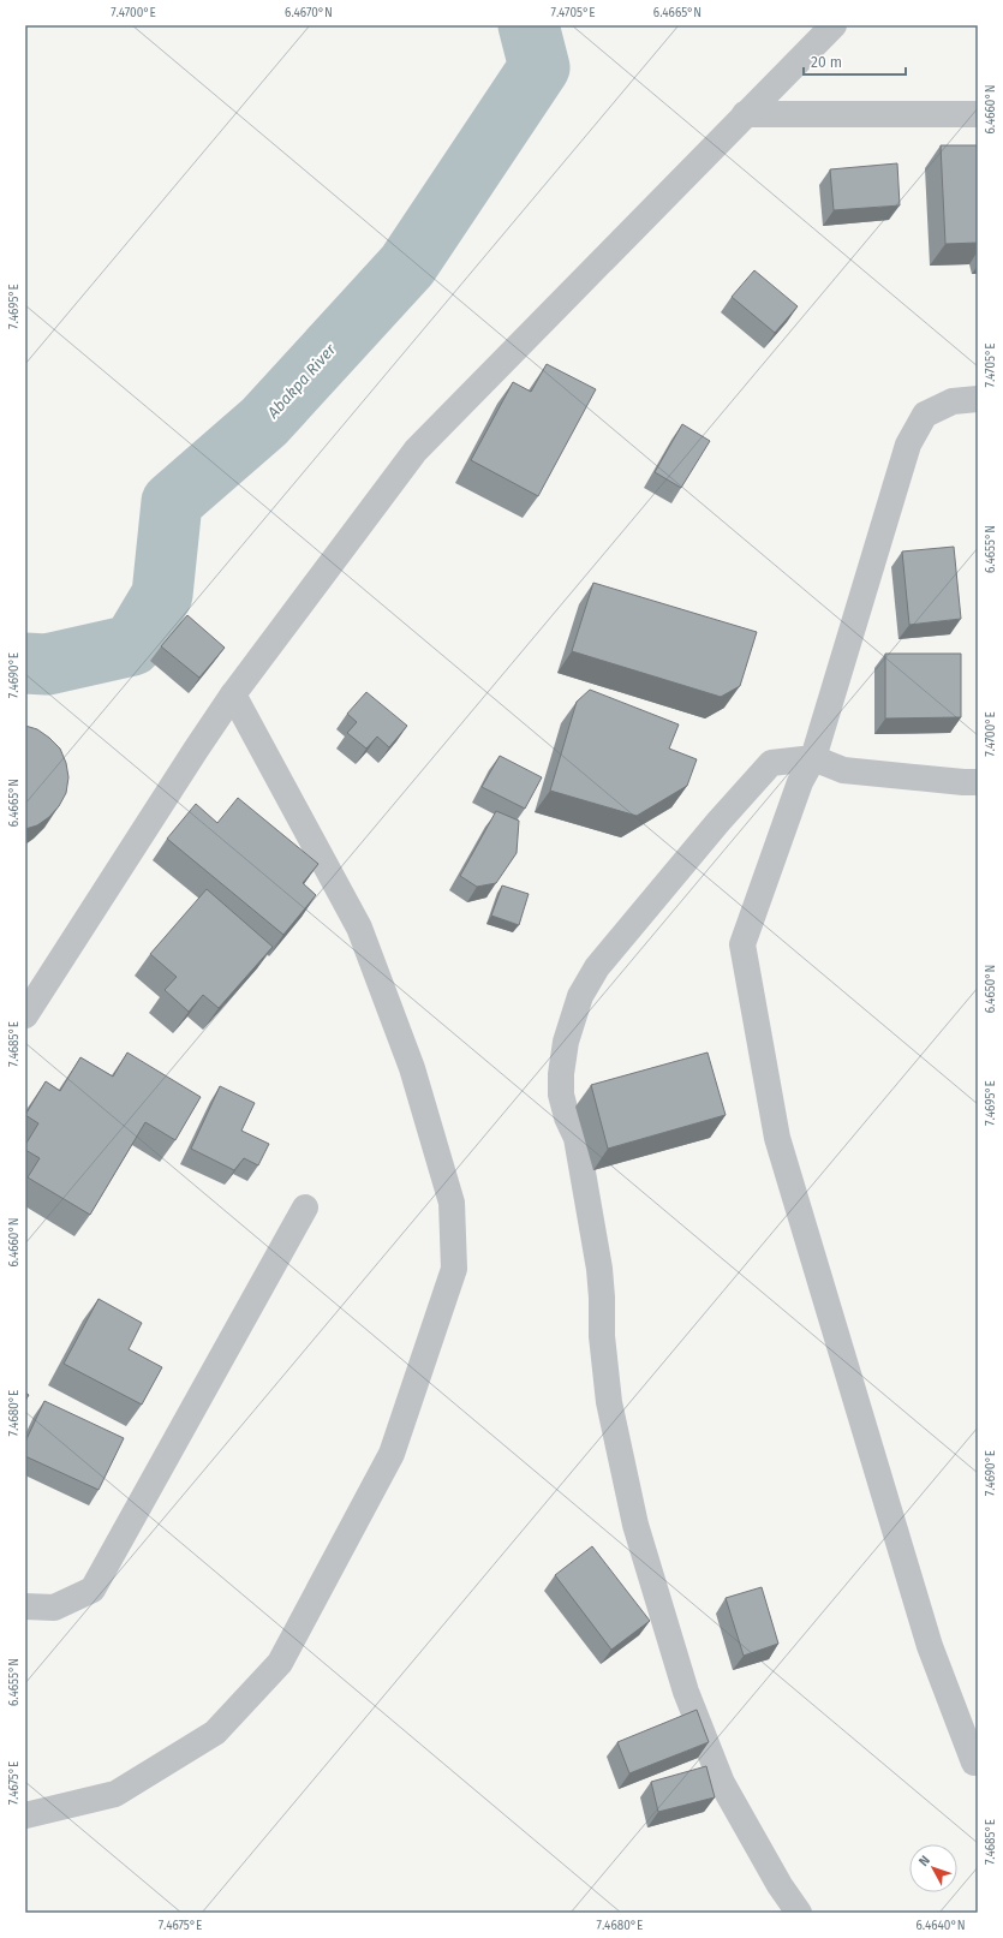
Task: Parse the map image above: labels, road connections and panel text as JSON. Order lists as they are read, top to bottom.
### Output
{
  "water": ["Abakpa River"],
  "scale_bar": "20 m",
  "north": "top left",
  "coordinates": [
    "7.4700°E",
    "6.4670°N",
    "7.4705°E",
    "6.4665°N",
    "6.4660°N",
    "7.4695°E",
    "6.4655°N",
    "7.4690°E",
    "6.4650°N",
    "7.4685°E",
    "7.4680°E",
    "7.4675°E",
    "6.4640°N"
  ]
}
